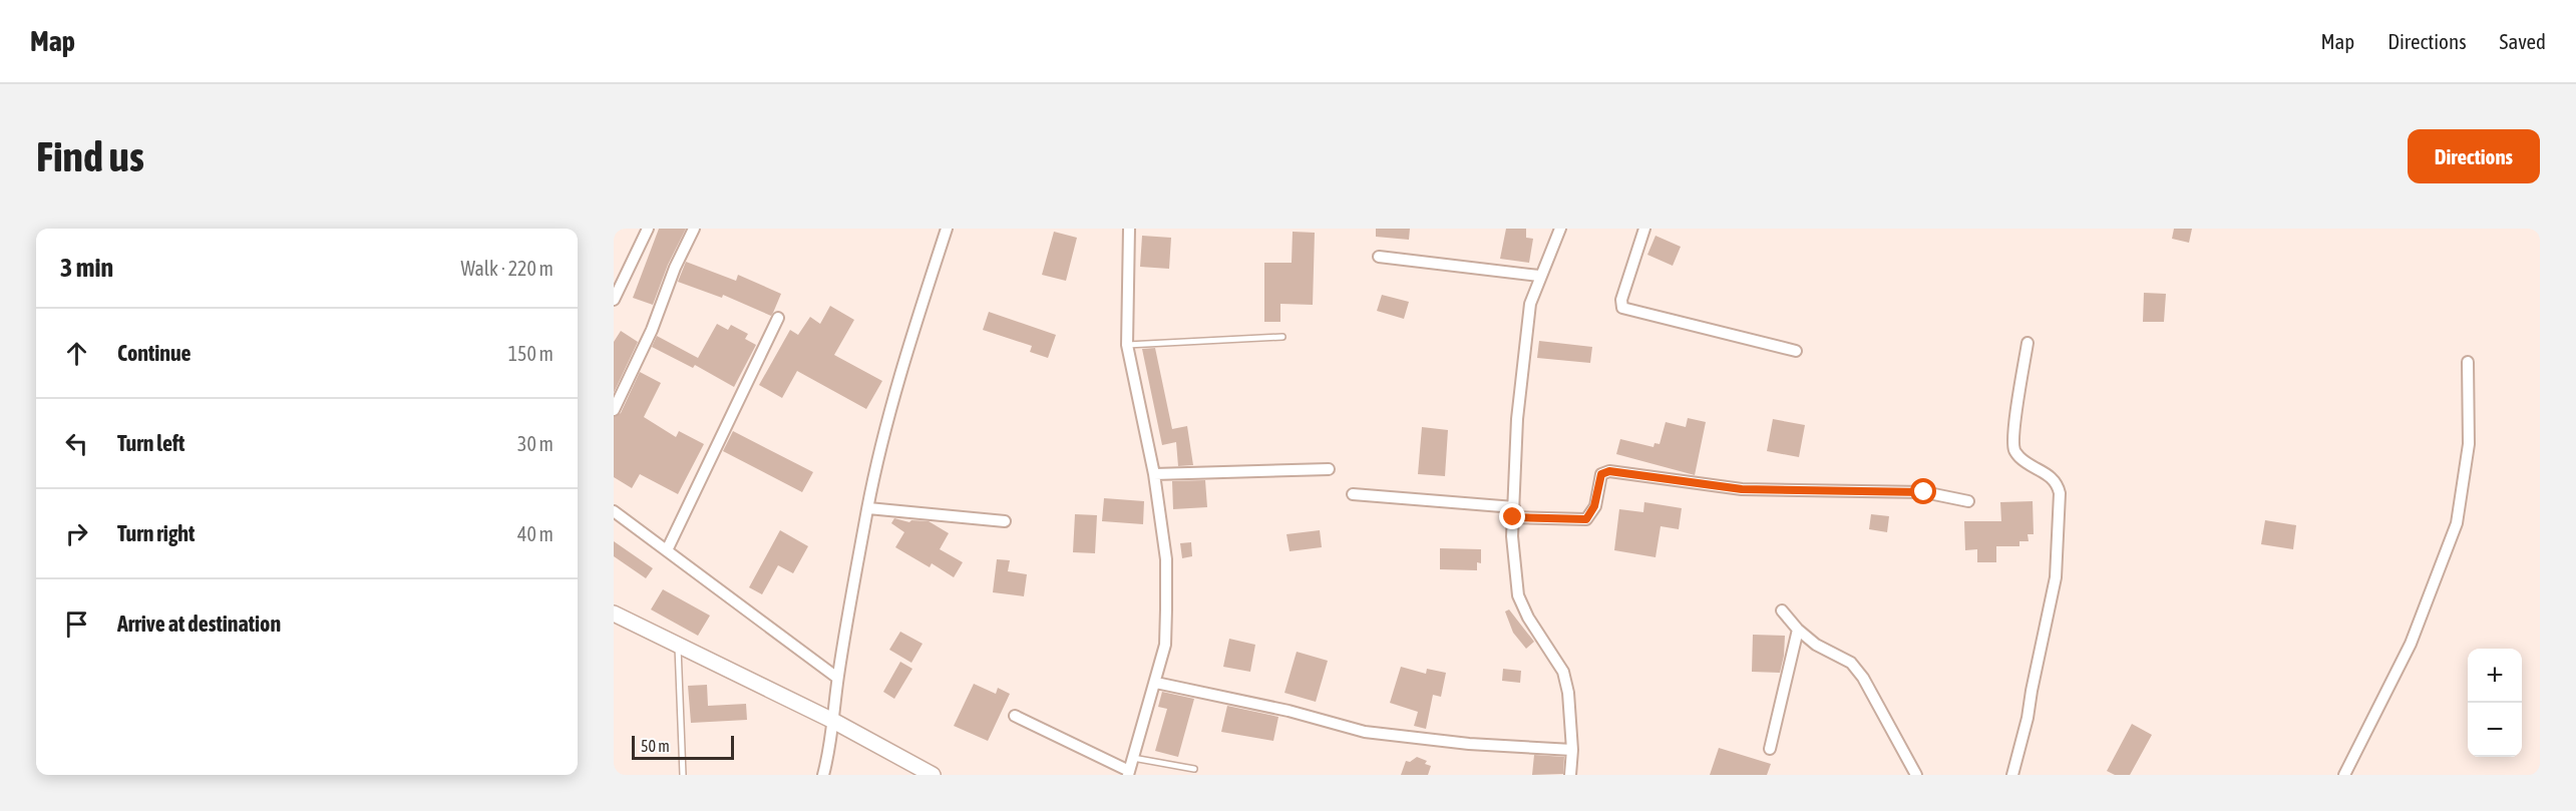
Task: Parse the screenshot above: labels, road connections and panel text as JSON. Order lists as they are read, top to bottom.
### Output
{
  "scale_bar": "50 m",
  "page": {
    "header": "Map",
    "nav": ["Map", "Directions", "Saved"],
    "buttons": "Directions",
    "title": "Find us",
    "heading": ["3 min", "Walk · 220 m"],
    "list": [
      ["Continue", "150 m"],
      ["Turn left", "30 m"],
      ["Turn right", "40 m"],
      "Arrive at destination"
    ],
    "map_buttons": ["+", "−"],
    "scale": "50 m"
  }
}
